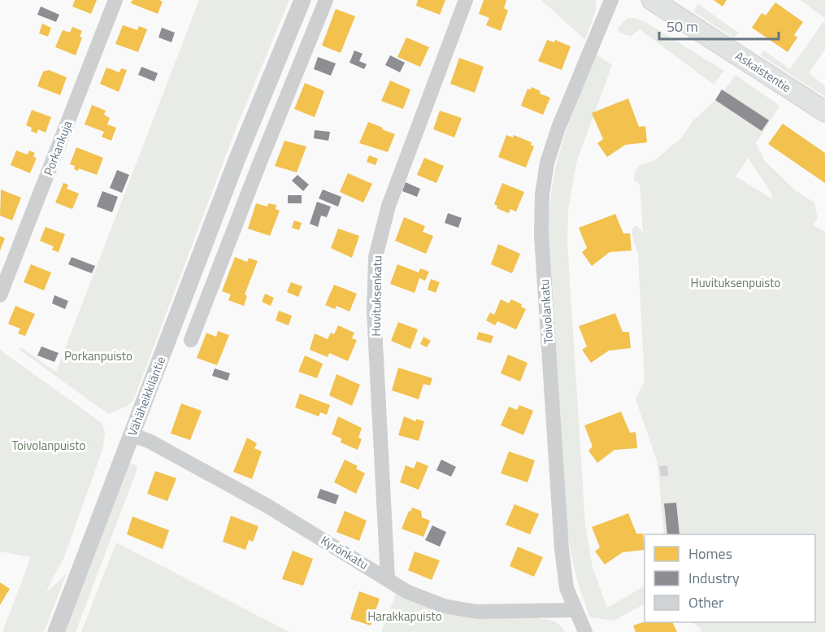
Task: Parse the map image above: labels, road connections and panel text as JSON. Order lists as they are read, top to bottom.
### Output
{
  "streets": {
    "main road": ["Askaistentie"],
    "street": [
      "Porkankuja",
      "Huvituksenkatu",
      "Toivolankatu",
      "Vähäheikkiläntie",
      "Kyrönkatu"
    ]
  },
  "crossings": [
    ["Huvituksenkatu", "Kyrönkatu"],
    ["Toivolankatu", "Kyrönkatu"],
    ["Vähäheikkiläntie", "Kyrönkatu"]
  ],
  "parks": [
    "Huvituksenpuisto",
    "Porkanpuisto",
    "Toivolanpuisto",
    "Harakkapuisto"
  ],
  "legend": ["Homes", "Industry", "Other"],
  "scale_bar": "50 m"
}
